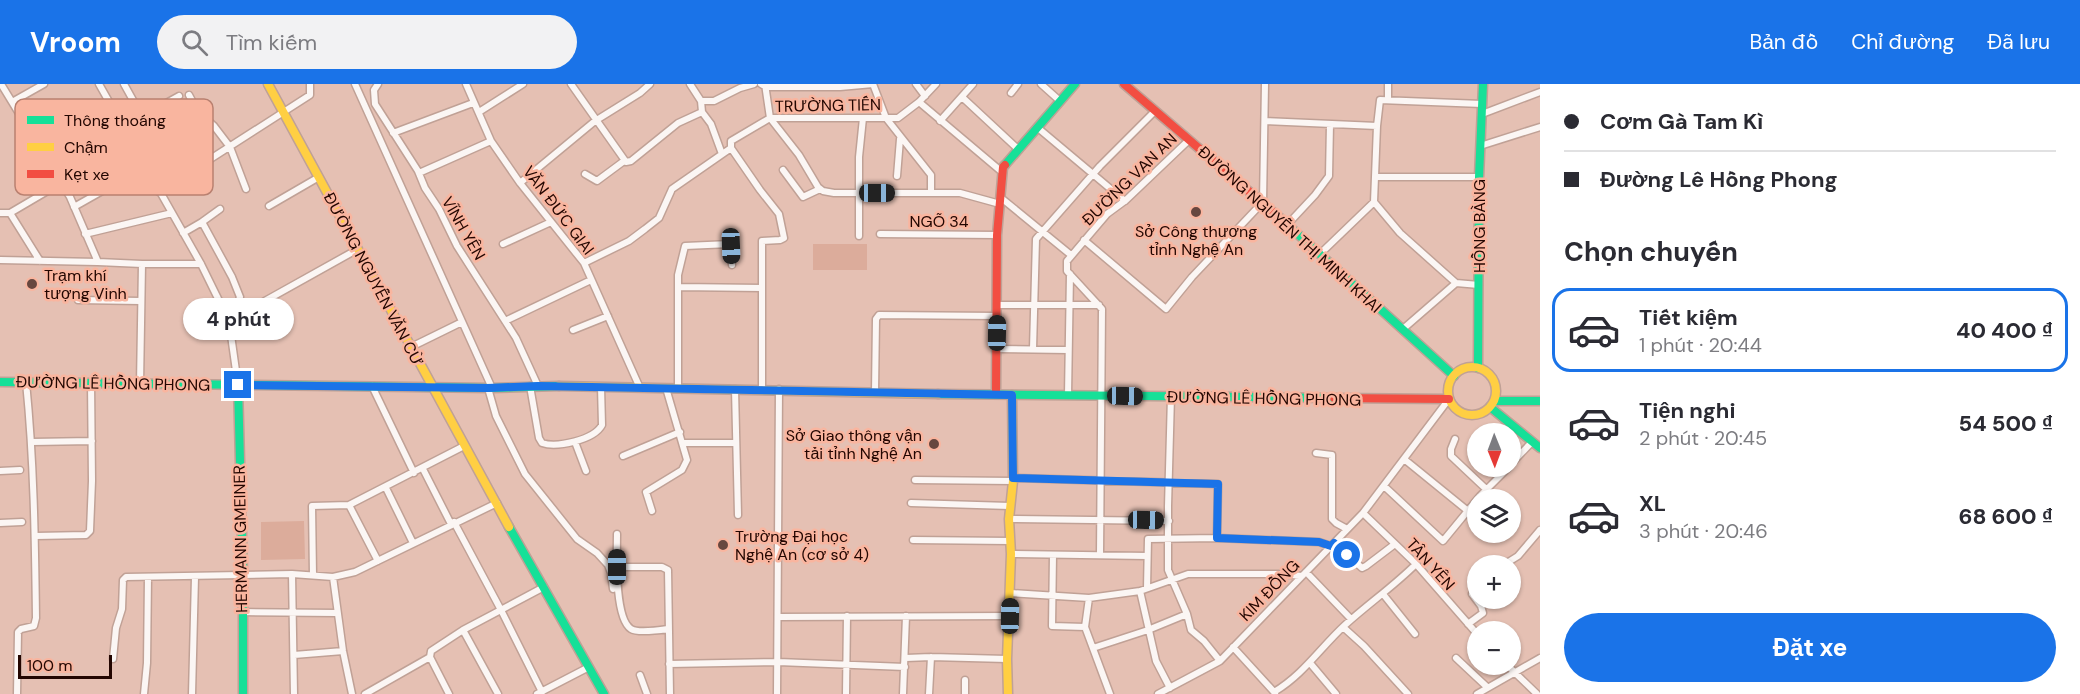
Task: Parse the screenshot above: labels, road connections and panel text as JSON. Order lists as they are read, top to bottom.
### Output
{
  "streets": {
    "main road": [
      "HỒNG BÀNG",
      "ĐƯỜNG NGUYỄN THỊ MINH KHAI",
      "ĐƯỜNG NGUYỄN VĂN CỪ",
      "ĐƯỜNG LÊ HỒNG PHONG",
      "HERMANN GMEINER"
    ],
    "street": [
      "TRƯỜNG TIẾN",
      "ĐƯỜNG VẠN AN",
      "VĂN ĐỨC GIAI",
      "NGÕ 34",
      "VĨNH YÊN",
      "TÂN YÊN",
      "KIM ĐỒNG"
    ]
  },
  "crossings": [
    ["TRƯỜNG TIẾN", "VĂN ĐỨC GIAI"],
    ["ĐƯỜNG VẠN AN", "ĐƯỜNG NGUYỄN THỊ MINH KHAI"],
    ["VĂN ĐỨC GIAI", "ĐƯỜNG LÊ HỒNG PHONG"],
    ["HỒNG BÀNG", "ĐƯỜNG NGUYỄN THỊ MINH KHAI"],
    ["HỒNG BÀNG", "ĐƯỜNG LÊ HỒNG PHONG"],
    ["HỒNG BÀNG", "KIM ĐỒNG"],
    ["VĨNH YÊN", "ĐƯỜNG LÊ HỒNG PHONG"],
    ["ĐƯỜNG NGUYỄN THỊ MINH KHAI", "ĐƯỜNG LÊ HỒNG PHONG"],
    ["ĐƯỜNG NGUYỄN THỊ MINH KHAI", "KIM ĐỒNG"],
    ["ĐƯỜNG NGUYỄN VĂN CỪ", "ĐƯỜNG LÊ HỒNG PHONG"],
    ["ĐƯỜNG LÊ HỒNG PHONG", "HERMANN GMEINER"],
    ["ĐƯỜNG LÊ HỒNG PHONG", "KIM ĐỒNG"],
    ["TÂN YÊN", "KIM ĐỒNG"]
  ],
  "places": [
    "Sở Công thương tỉnh Nghệ An",
    "Trạm khí tượng Vinh",
    "Sở Giao thông vận tải tỉnh Nghệ An",
    "Trường Đại học Nghệ An (cơ sở 4)"
  ],
  "legend": ["Thông thoáng", "Chậm", "Kẹt xe"],
  "scale_bar": "100 m",
  "north": "bottom",
  "page": {
    "header": "Vroom",
    "search": "Tìm kiếm",
    "nav": ["Bản đồ", "Chỉ đường", "Đã lưu"],
    "banner": ["Cơm Gà Tam Kì", "Đường Lê Hồng Phong"],
    "heading": "Chọn chuyến",
    "list": [
      {
        "name": "Tiết kiệm",
        "note": "1 phút · 20:44",
        "value": "40 400 ₫"
      },
      {
        "name": "Tiện nghi",
        "note": "2 phút · 20:45",
        "value": "54 500 ₫"
      },
      {
        "name": "XL",
        "note": "3 phút · 20:46",
        "value": "68 600 ₫"
      }
    ],
    "bubble": "4 phút",
    "map_buttons": ["+", "−"],
    "buttons": "Đặt xe",
    "scale": "100 m"
  }
}
